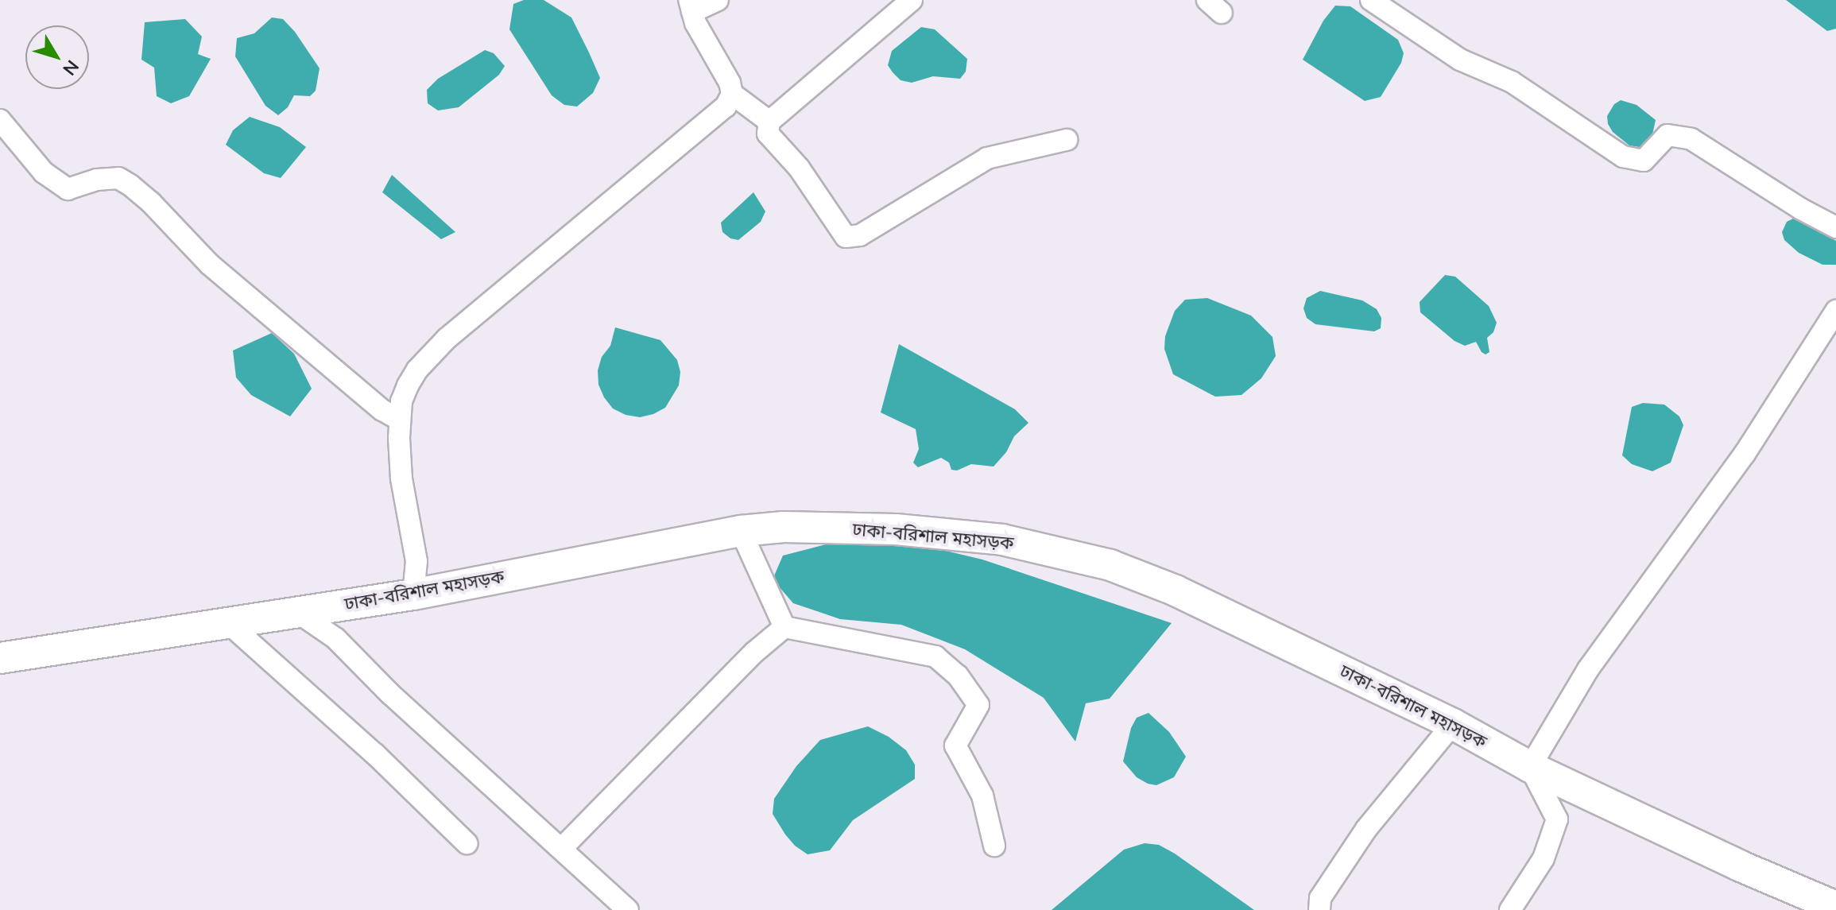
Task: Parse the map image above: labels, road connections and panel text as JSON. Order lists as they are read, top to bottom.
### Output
{
  "streets": {
    "highway": ["ঢাকা-বরিশাল মহাসড়ক"]
  },
  "north": "bottom right"
}
